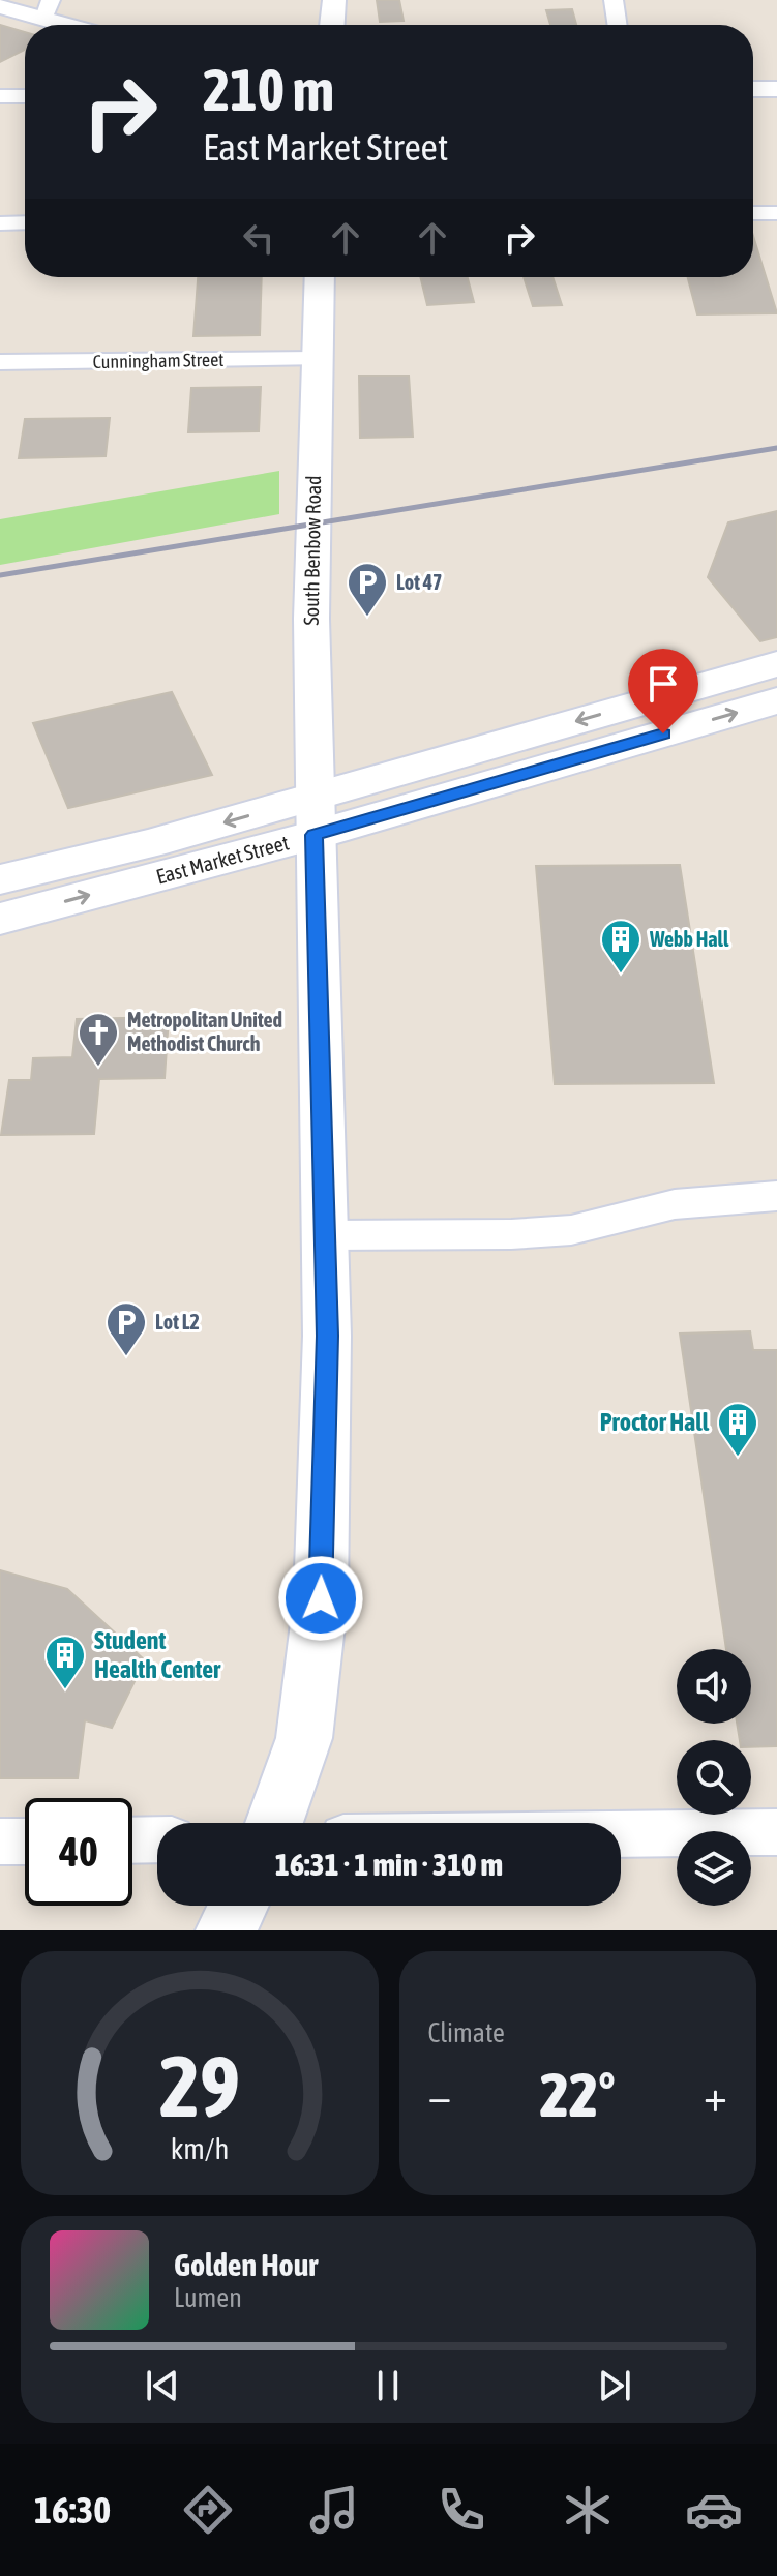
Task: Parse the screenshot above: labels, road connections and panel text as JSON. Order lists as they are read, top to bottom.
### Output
{
  "streets": {
    "main road": ["East Market Street"],
    "street": ["Cunningham Street", "South Benbow Road"]
  },
  "crossings": [
    ["Cunningham Street", "South Benbow Road"],
    ["South Benbow Road", "East Market Street"]
  ],
  "places": {
    "parking": ["Lot 47", "Lot L2"],
    "building": ["Webb Hall", "Proctor Hall", "Student Health Center"],
    "church": ["Metropolitan United Methodist Church"]
  },
  "page": {
    "turn": ["210 m", "East Market Street"],
    "limit": "40",
    "trip": "16:31 · 1 min · 310 m",
    "tile": "Climate",
    "heat": ["−", "22°", "+"],
    "song": ["Golden Hour", "Lumen"],
    "tabs": "16:30",
    "gauge": ["29", "km/h"]
  }
}
